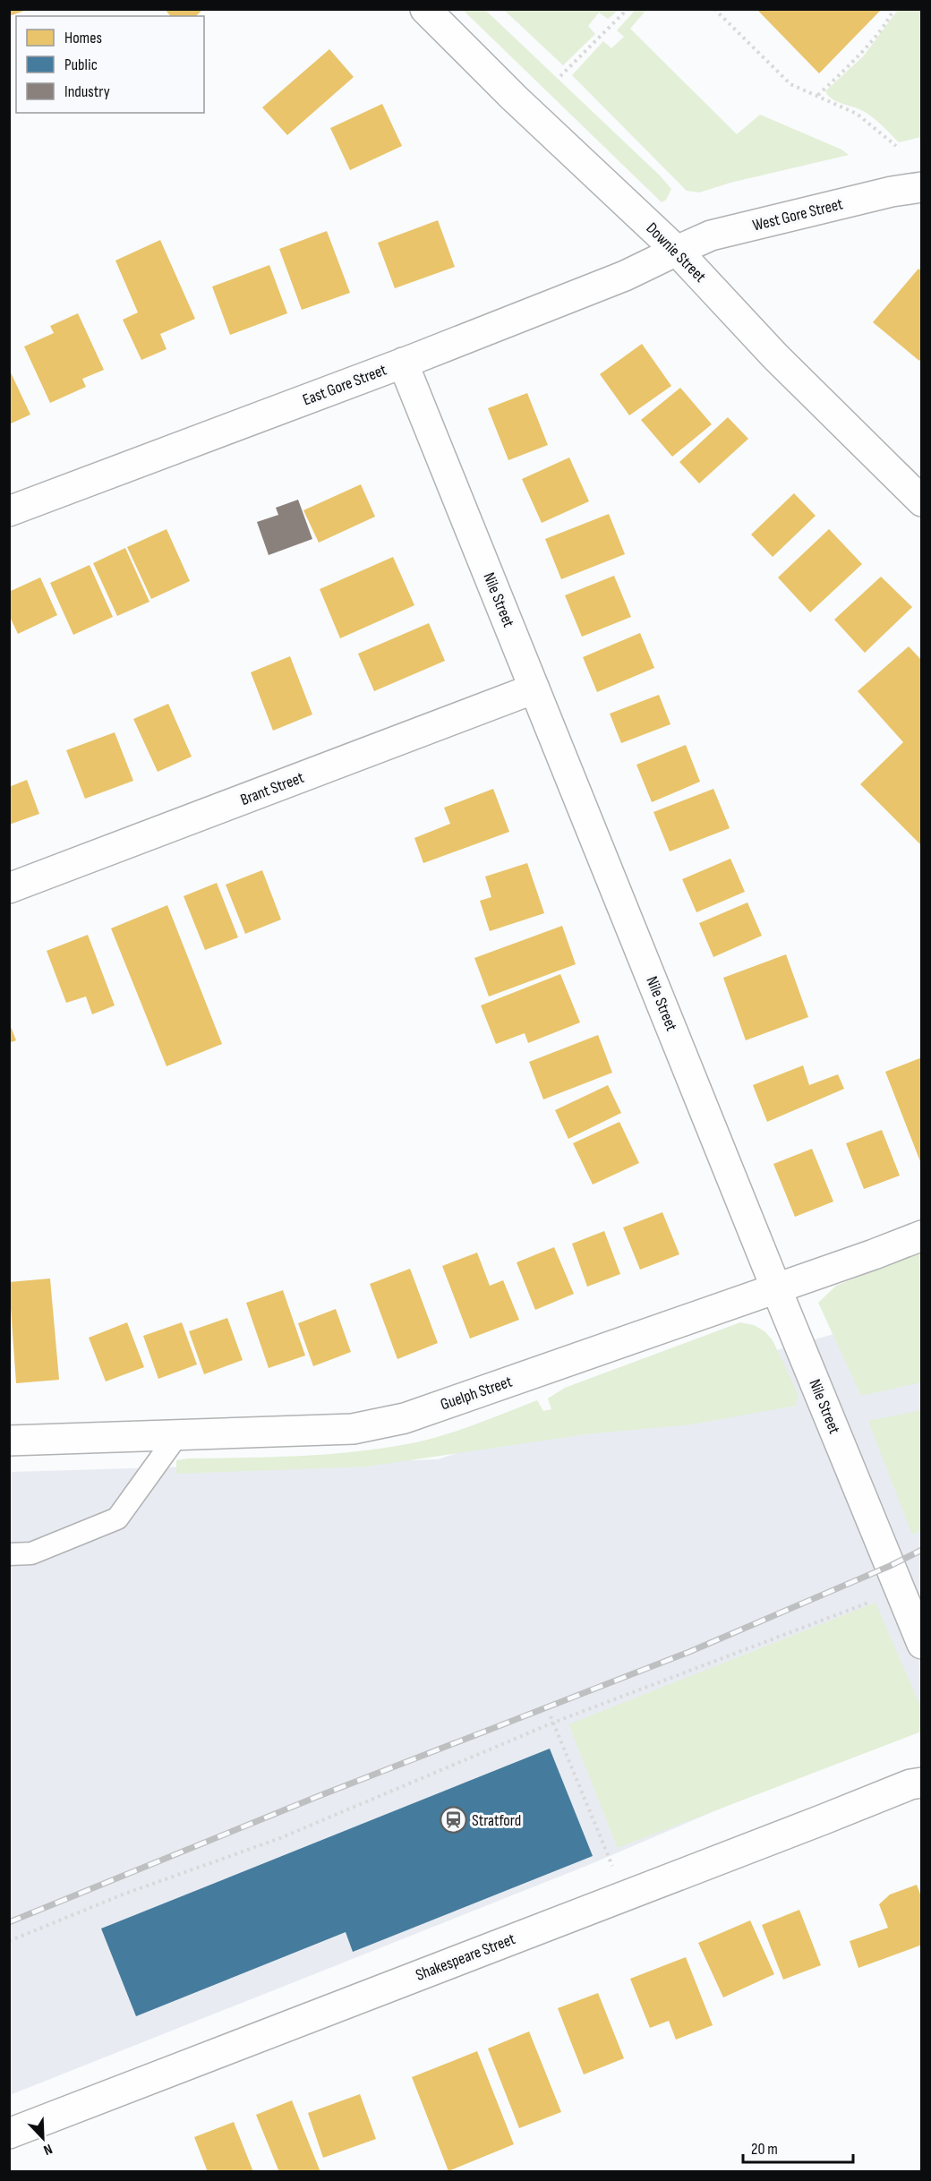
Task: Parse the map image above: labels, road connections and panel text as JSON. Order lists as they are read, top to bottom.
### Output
{
  "streets": {
    "street": [
      "West Gore Street",
      "Downie Street",
      "East Gore Street",
      "Nile Street",
      "Brant Street",
      "Guelph Street",
      "Shakespeare Street"
    ]
  },
  "crossings": [
    ["West Gore Street", "Downie Street"],
    ["West Gore Street", "East Gore Street"],
    ["Downie Street", "East Gore Street"],
    ["East Gore Street", "Nile Street"],
    ["Nile Street", "Brant Street"],
    ["Nile Street", "Guelph Street"]
  ],
  "places": {
    "station": ["Stratford"]
  },
  "legend": ["Homes", "Public", "Industry"],
  "scale_bar": "20 m",
  "north": "bottom right"
}
